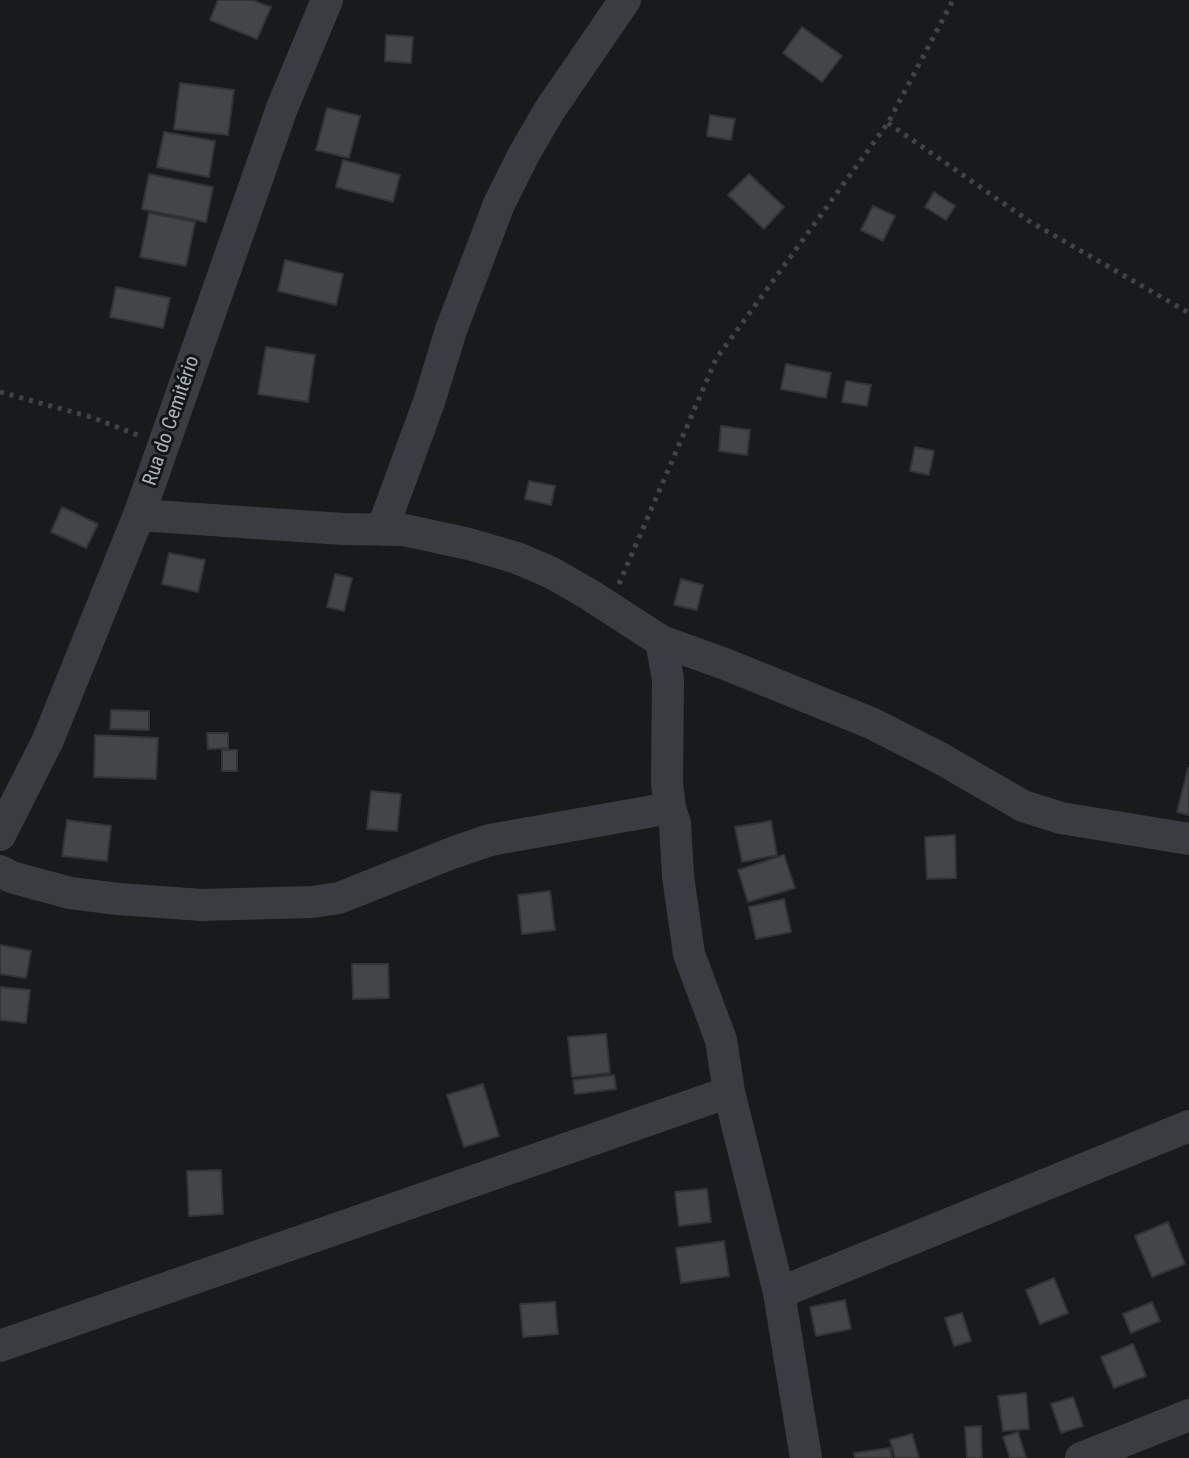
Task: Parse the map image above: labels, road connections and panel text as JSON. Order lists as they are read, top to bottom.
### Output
{
  "streets": {
    "street": ["Rua do Cemitério"]
  }
}
